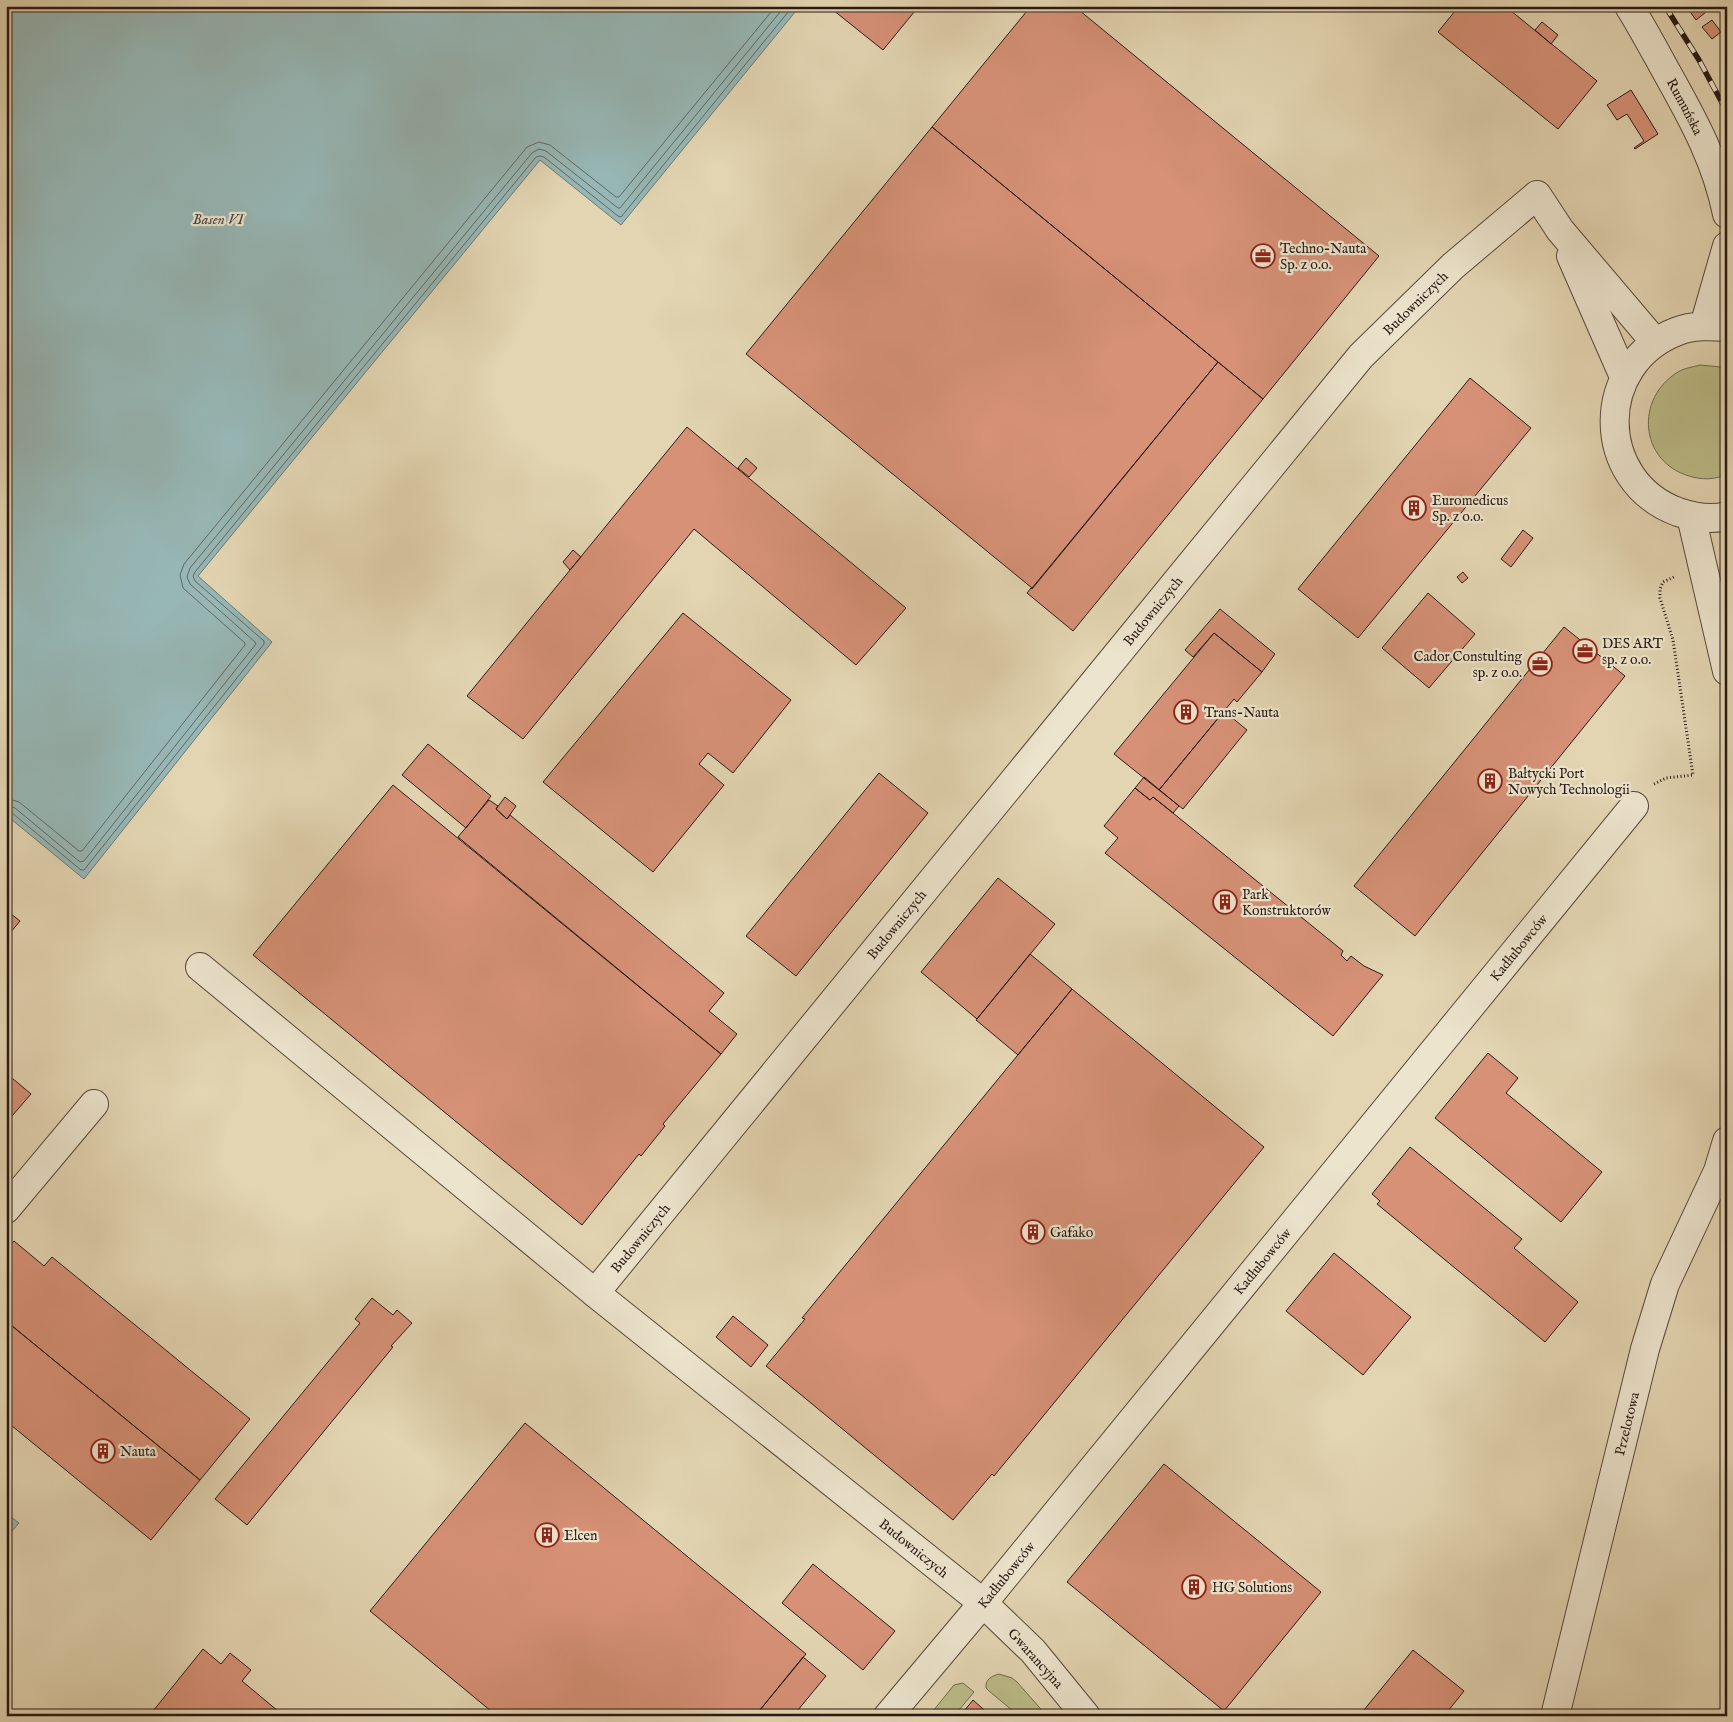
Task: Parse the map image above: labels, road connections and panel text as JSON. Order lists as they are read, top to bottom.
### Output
{
  "streets": {
    "street": [
      "Rumuńska",
      "Budowniczych",
      "Kadłubowców",
      "Przelotowa",
      "Gwarancyjna"
    ]
  },
  "crossings": [
    ["Budowniczych", "Kadłubowców"],
    ["Budowniczych", "Gwarancyjna"],
    ["Kadłubowców", "Gwarancyjna"]
  ],
  "water": ["Basen VI"],
  "places": {
    "office": ["Techno-Nauta Sp. z o.o.", "DES ART sp. z o.o.", "Cador Constulting sp. z o.o."],
    "building": [
      "Euromedicus Sp. z o.o.",
      "Trans-Nauta",
      "Bałtycki Port Nowych Technologii",
      "Park Konstruktorów",
      "Gafako",
      "Nauta",
      "Elcen",
      "HG Solutions"
    ]
  }
}
